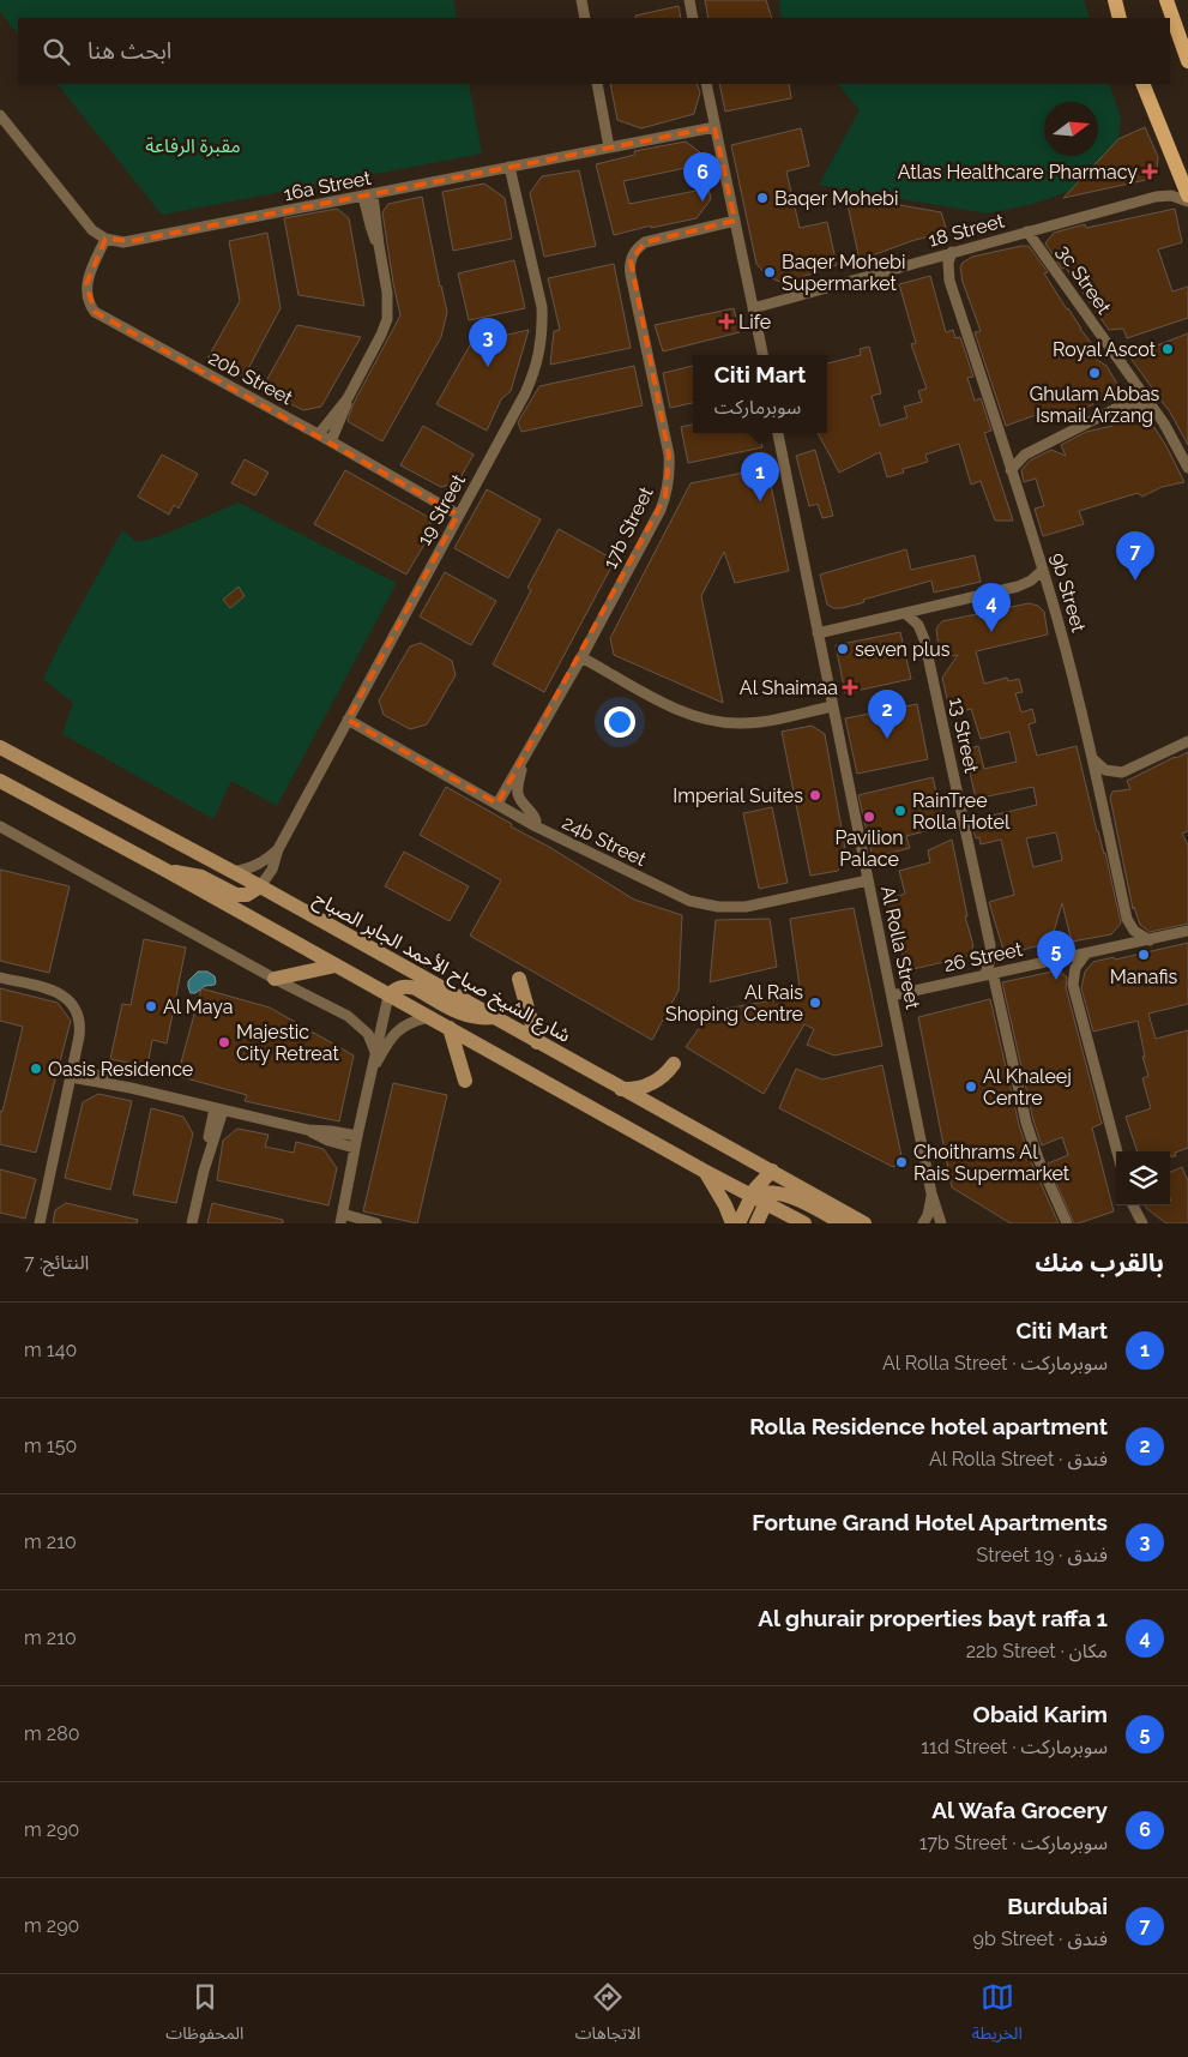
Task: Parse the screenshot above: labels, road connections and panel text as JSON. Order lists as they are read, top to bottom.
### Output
{
  "streets": {
    "main road": ["شارع الشيخ صباح الأحمد الجابر الصباح"],
    "street": [
      "16a Street",
      "18 Street",
      "3c Street",
      "20b Street",
      "19 Street",
      "17b Street",
      "9b Street",
      "13 Street",
      "24b Street",
      "Al Rolla Street",
      "26 Street"
    ]
  },
  "crossings": [
    ["16a Street", "20b Street"],
    ["16a Street", "19 Street"],
    ["18 Street", "3c Street"],
    ["18 Street", "9b Street"],
    ["20b Street", "19 Street"],
    ["19 Street", "24b Street"],
    ["19 Street", "شارع الشيخ صباح الأحمد الجابر الصباح"],
    ["17b Street", "24b Street"],
    ["9b Street", "26 Street"],
    ["13 Street", "26 Street"],
    ["24b Street", "Al Rolla Street"],
    ["Al Rolla Street", "26 Street"]
  ],
  "parks": ["مقبرة الرفاعة"],
  "places": {
    "health": ["Atlas Healthcare Pharmacy", "Life", "Al Shaimaa"],
    "other": [
      "Baqer Mohebi",
      "Baqer Mohebi Supermarket",
      "Royal Ascot",
      "Ghulam Abbas Ismail Arzang",
      "seven plus",
      "Imperial Suites",
      "RainTree Rolla Hotel",
      "Pavilion Palace",
      "Manafis",
      "Al Rais Shoping Centre",
      "Al Maya",
      "Majestic City Retreat",
      "Oasis Residence",
      "Al Khaleej Centre",
      "Choithrams Al Rais Supermarket"
    ]
  },
  "north": "right",
  "page": {
    "search": "ابحث هنا",
    "pins": [
      "6",
      "3",
      "1",
      "7",
      "4",
      "2",
      "5"
    ],
    "popup": ["Citi Mart", "سوبرماركت"],
    "heading": ["بالقرب منك", "النتائج: 7"],
    "list": [
      {
        "mark": "1",
        "name": "Citi Mart",
        "note": "سوبرماركت · Al Rolla Street",
        "value": "140 m"
      },
      {
        "mark": "2",
        "name": "Rolla Residence hotel apartment",
        "note": "فندق · Al Rolla Street",
        "value": "150 m"
      },
      {
        "mark": "3",
        "name": "Fortune Grand Hotel Apartments",
        "note": "فندق · 19 Street",
        "value": "210 m"
      },
      {
        "mark": "4",
        "name": "Al ghurair properties bayt raffa 1",
        "note": "مكان · 22b Street",
        "value": "210 m"
      },
      {
        "mark": "5",
        "name": "Obaid Karim",
        "note": "سوبرماركت · 11d Street",
        "value": "280 m"
      },
      {
        "mark": "6",
        "name": "Al Wafa Grocery",
        "note": "سوبرماركت · 17b Street",
        "value": "290 m"
      },
      {
        "mark": "7",
        "name": "Burdubai",
        "note": "فندق · 9b Street",
        "value": "290 m"
      }
    ],
    "nav": ["الخريطة", "الاتجاهات", "المحفوظات"]
  }
}
